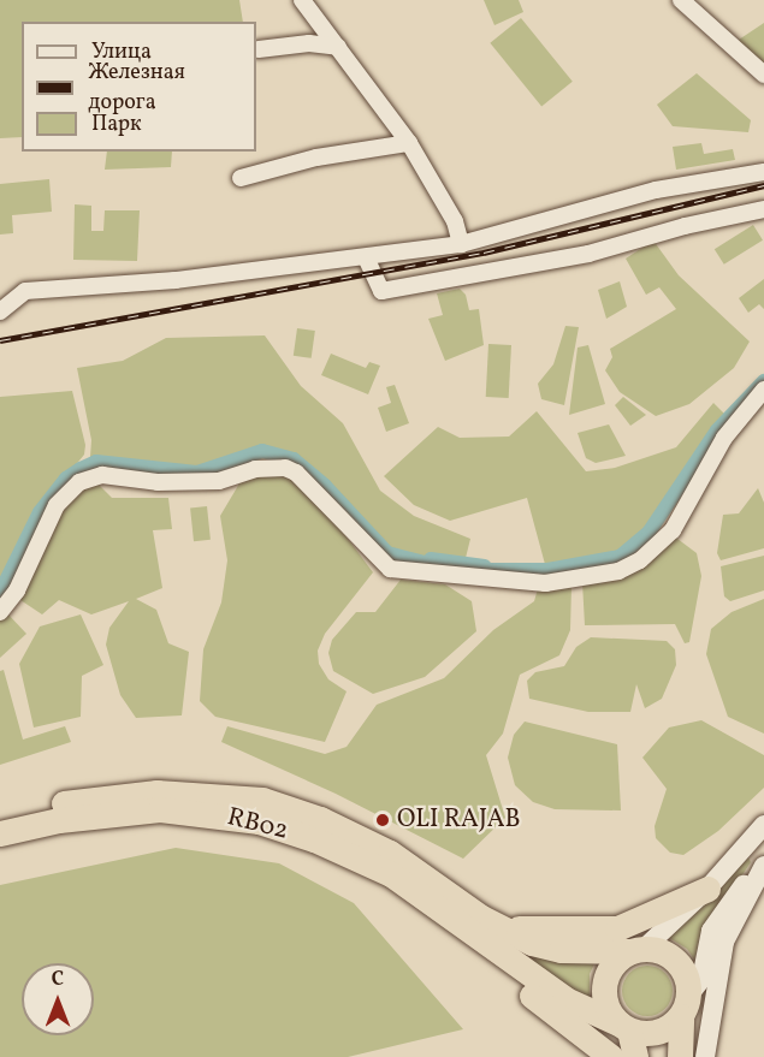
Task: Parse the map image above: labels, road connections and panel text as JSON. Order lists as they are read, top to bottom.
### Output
{
  "streets": {
    "highway": ["RB02"]
  },
  "places": ["OLI RAJAB"],
  "legend": ["Улица", "Железная дорога", "Парк"],
  "north": "top"
}
